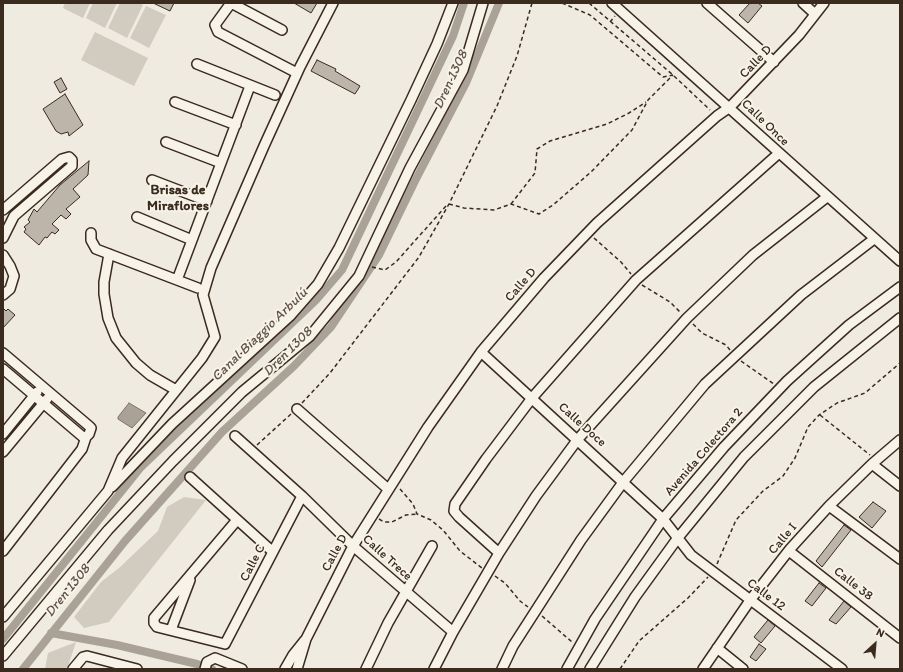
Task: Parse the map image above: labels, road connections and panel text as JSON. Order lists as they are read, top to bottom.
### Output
{
  "streets": {
    "street": [
      "Calle D",
      "Calle Once",
      "Calle Doce",
      "Avenida Colectora 2",
      "Calle I",
      "Calle Trece",
      "Calle C",
      "Calle 38",
      "Calle 12"
    ]
  },
  "crossings": [
    ["Calle D", "Calle Once"],
    ["Calle D", "Calle Doce"],
    ["Calle D", "Calle Trece"],
    ["Calle Doce", "Avenida Colectora 2"],
    ["Calle Doce", "Calle 12"],
    ["Calle I", "Calle 38"],
    ["Calle I", "Calle 12"],
    ["Calle Trece", "Calle C"]
  ],
  "districts": ["Brisas de Miraflores"],
  "water": ["Dren 1308", "Canal Biaggio Arbulú"],
  "north": "top right"
}
